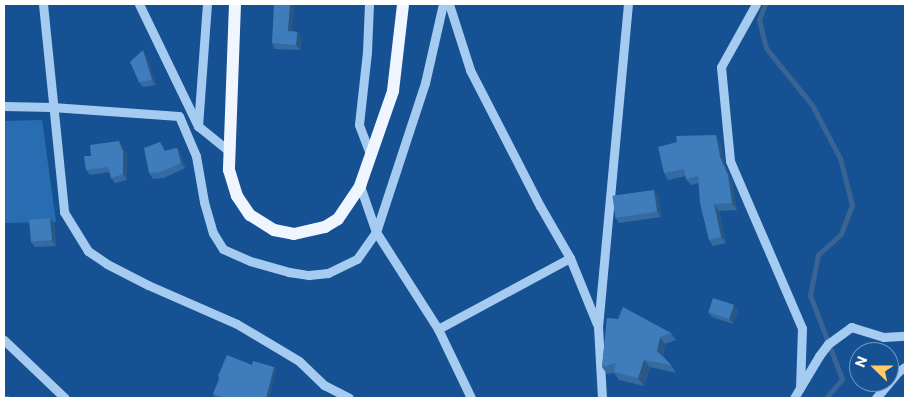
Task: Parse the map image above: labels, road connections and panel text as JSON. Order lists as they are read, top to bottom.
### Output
{
  "north": "left"
}
